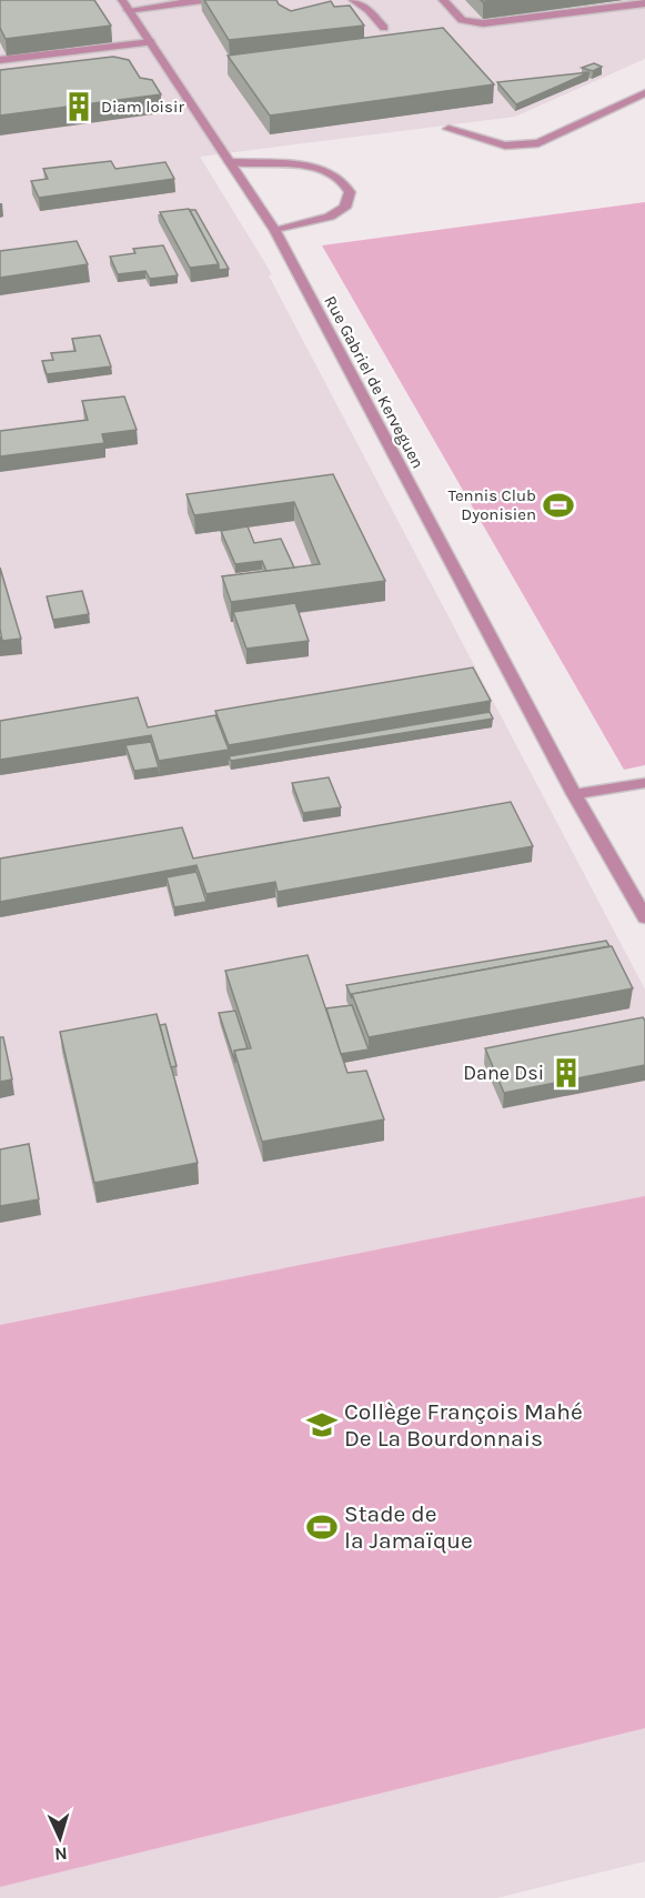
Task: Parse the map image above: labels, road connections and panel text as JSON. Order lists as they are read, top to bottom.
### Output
{
  "streets": {
    "street": ["Rue Gabriel de Kerveguen"]
  },
  "places": {
    "building": ["Diam loisir", "Dane Dsi"],
    "sports": ["Tennis Club Dyonisien", "Stade de la Jamaïque"],
    "school or university": ["Collège François Mahé De La Bourdonnais"]
  },
  "north": "bottom"
}
